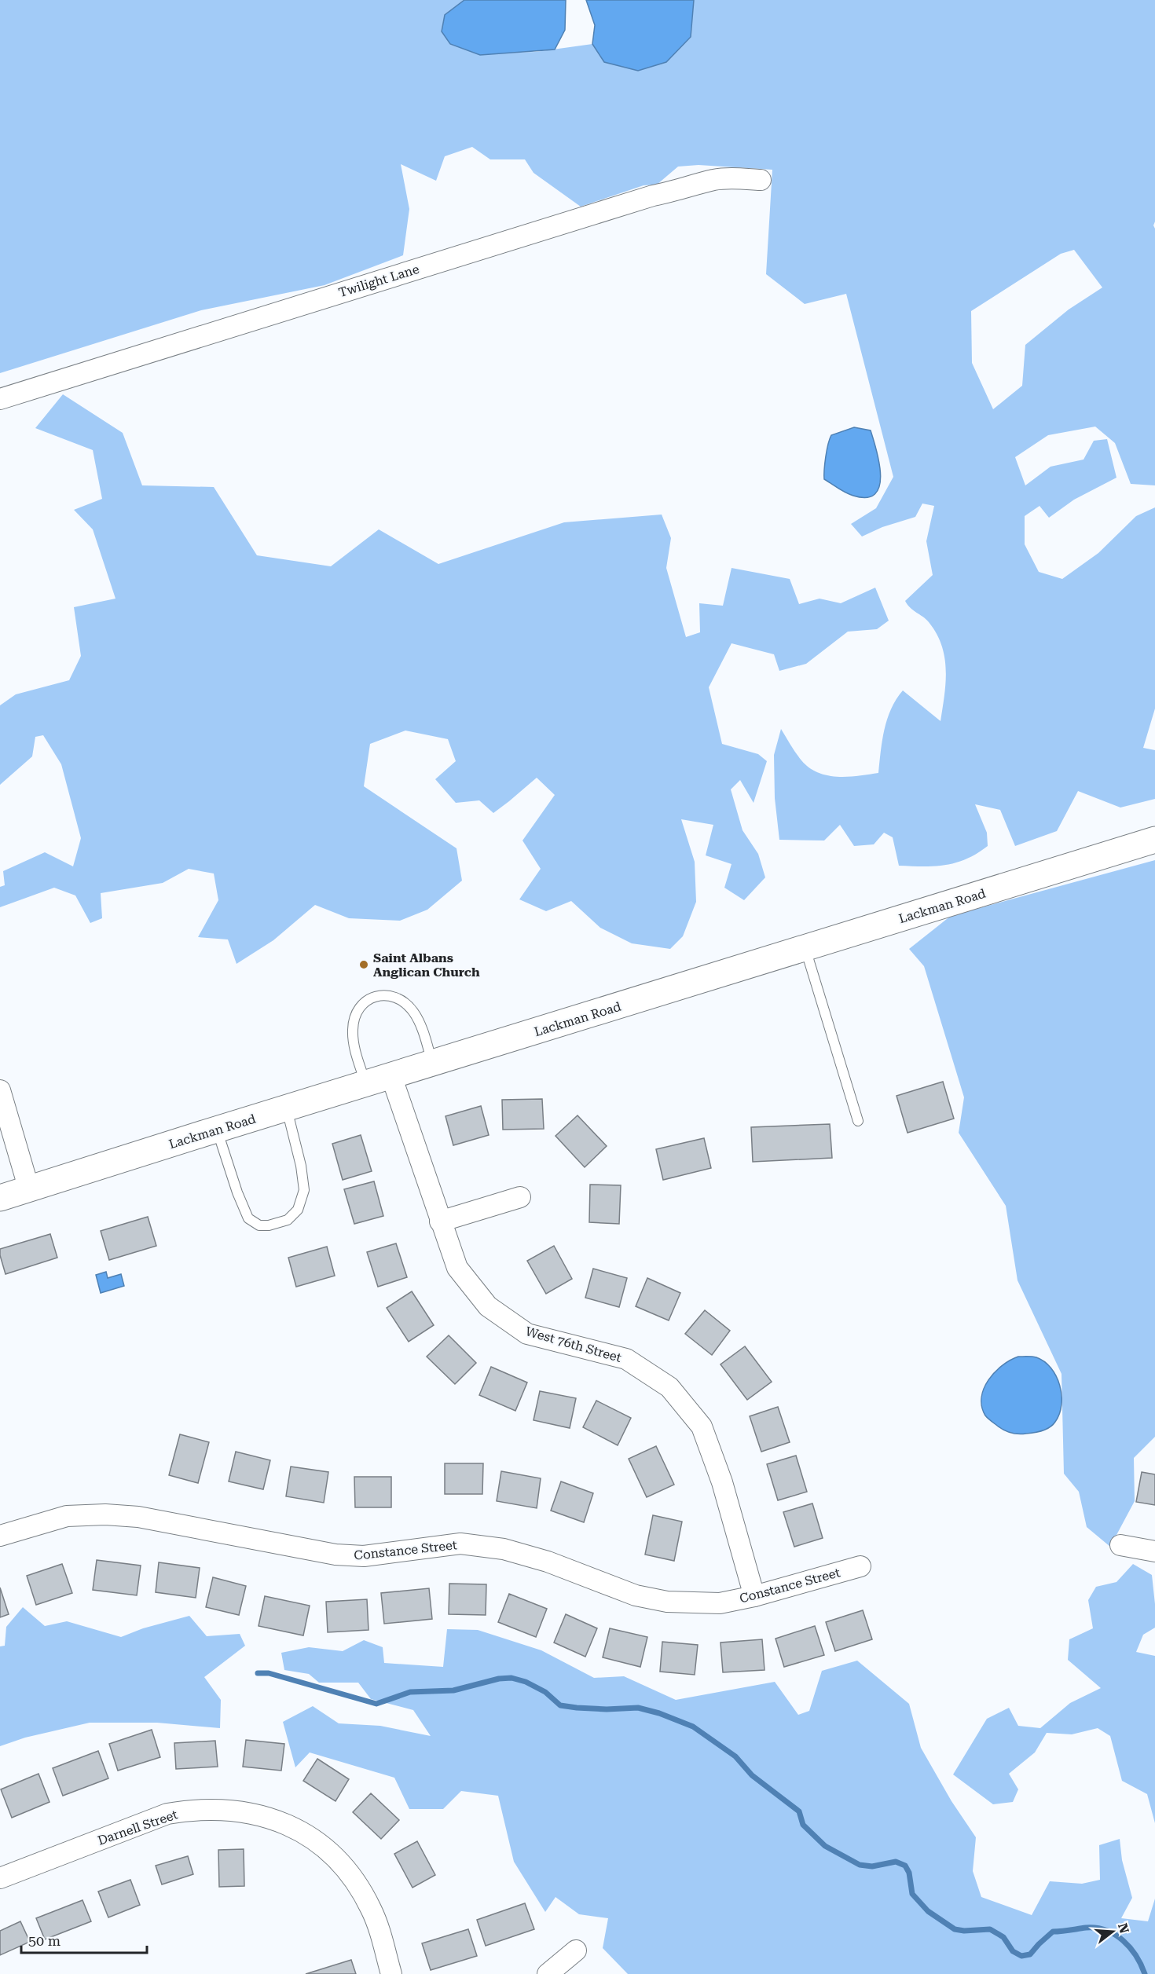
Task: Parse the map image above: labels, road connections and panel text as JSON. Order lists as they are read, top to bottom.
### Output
{
  "streets": {
    "main road": ["Lackman Road"],
    "street": [
      "Twilight Lane",
      "West 76th Street",
      "Constance Street",
      "Darnell Street"
    ]
  },
  "crossings": [
    ["Lackman Road", "West 76th Street"],
    ["West 76th Street", "Constance Street"]
  ],
  "places": ["Saint Albans Anglican Church"],
  "scale_bar": "50 m",
  "north": "right"
}
